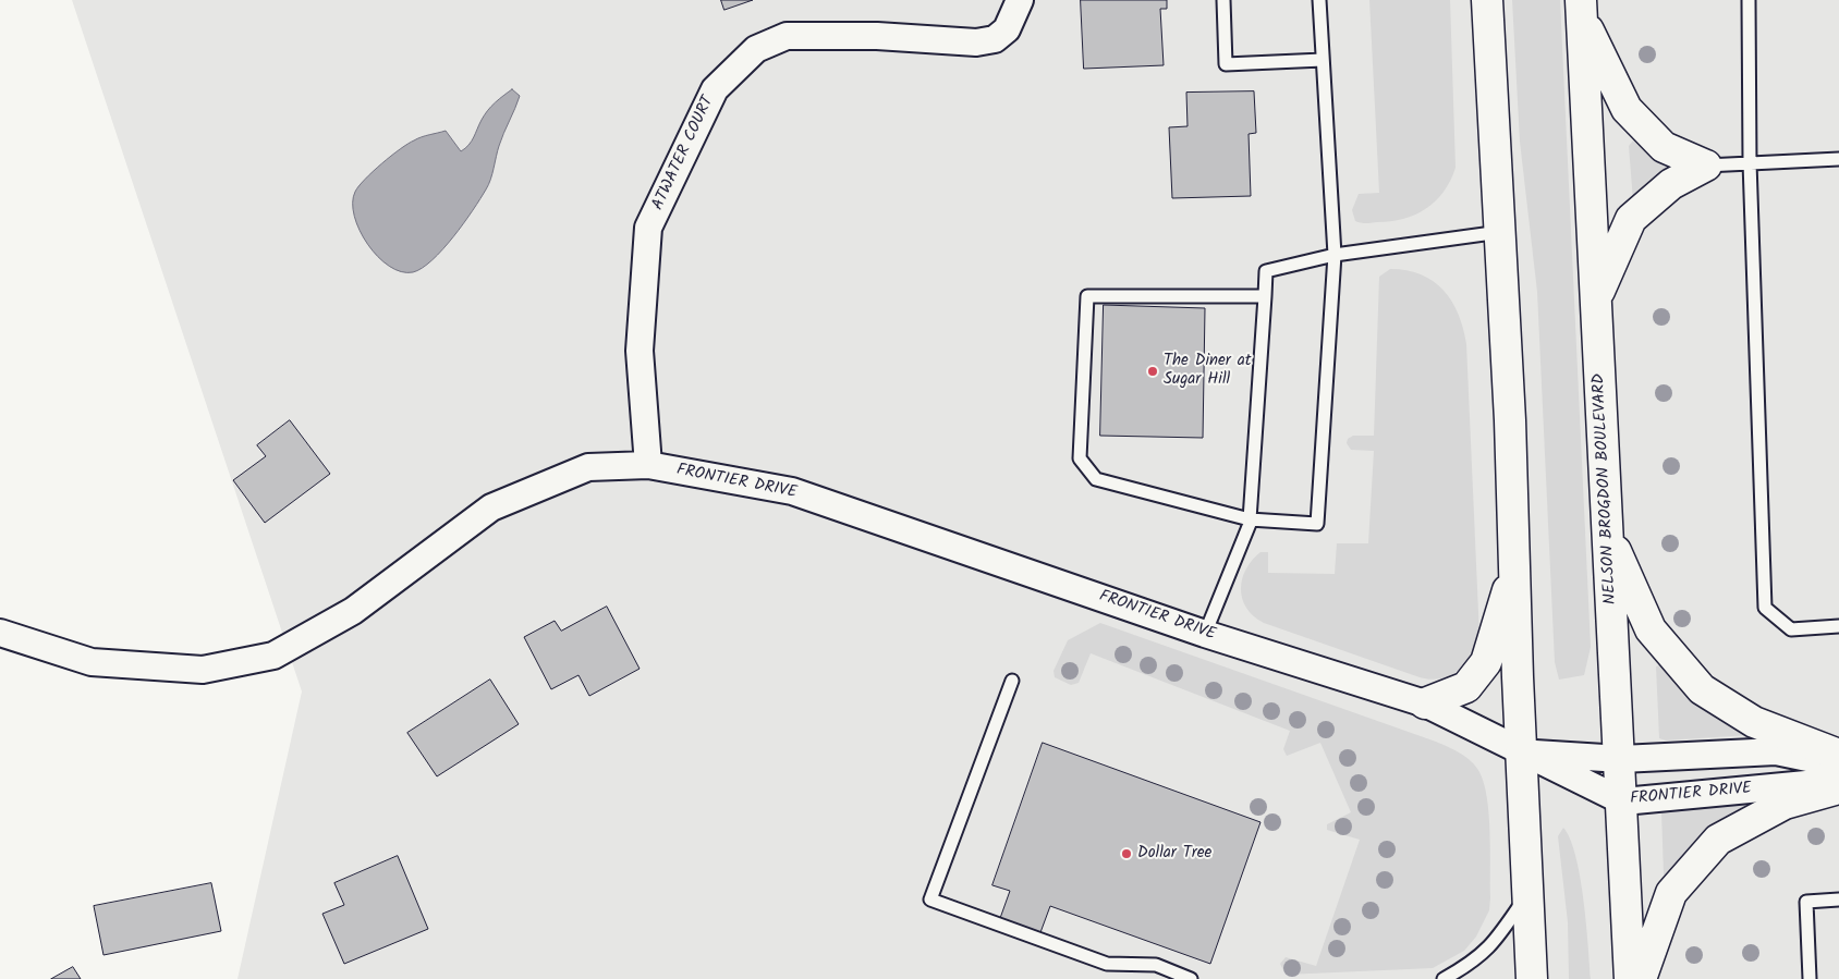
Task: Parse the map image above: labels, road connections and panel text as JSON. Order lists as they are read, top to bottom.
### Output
{
  "streets": {
    "highway": ["NELSON BROGDON BOULEVARD"],
    "street": ["ATWATER COURT", "FRONTIER DRIVE"]
  },
  "crossings": [
    ["ATWATER COURT", "FRONTIER DRIVE"],
    ["FRONTIER DRIVE", "NELSON BROGDON BOULEVARD"]
  ],
  "places": ["The Diner at Sugar Hill", "Dollar Tree"]
}
